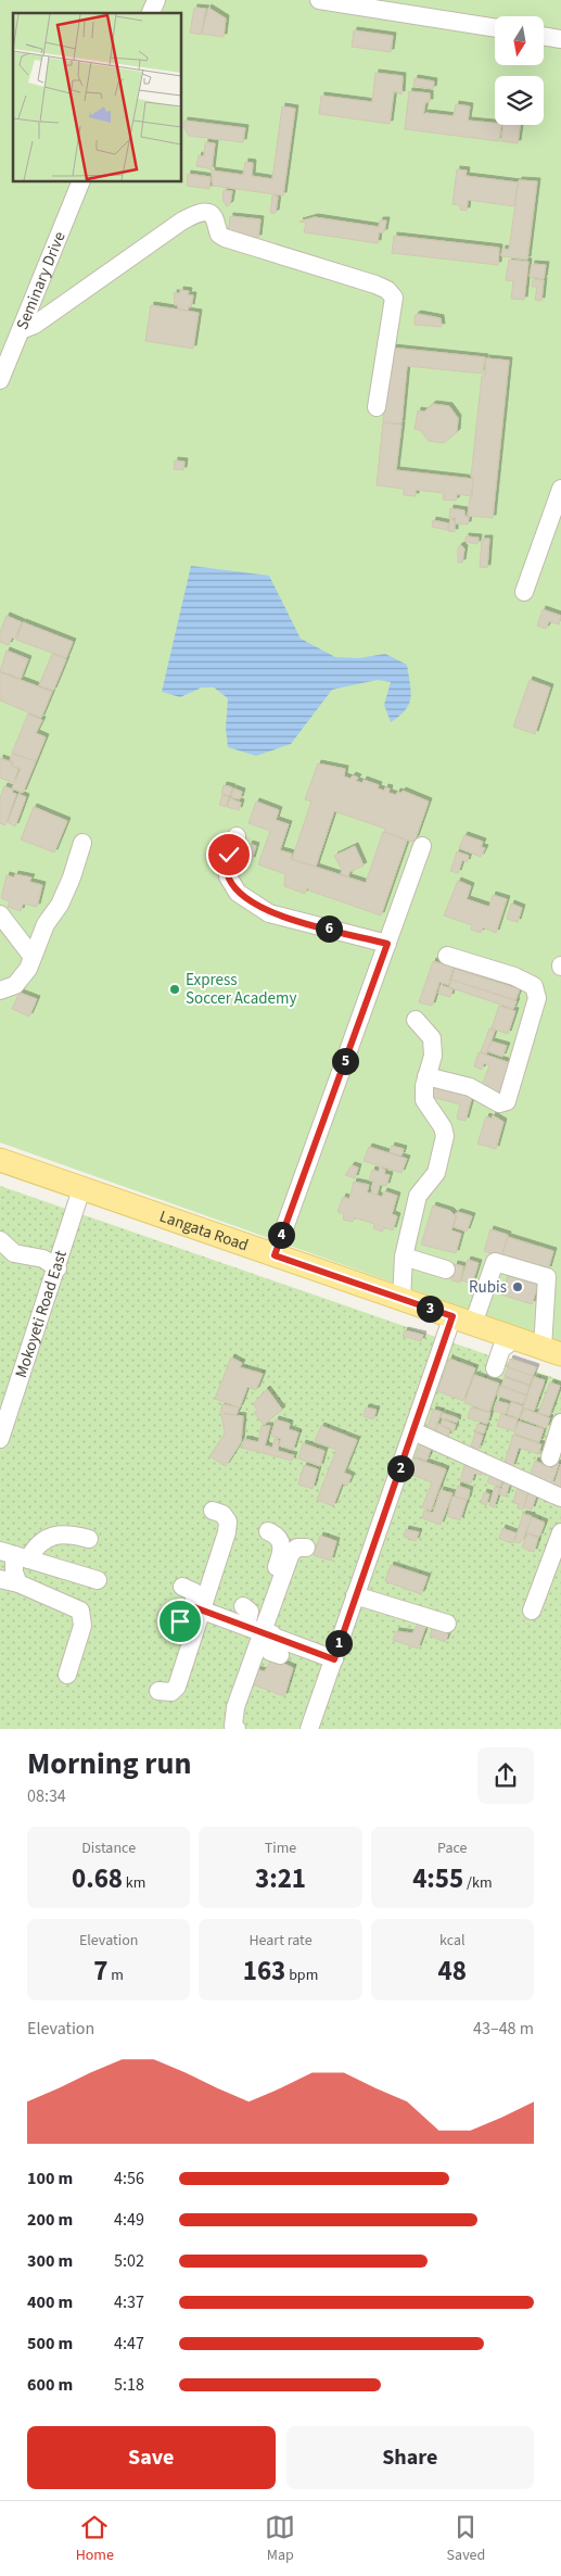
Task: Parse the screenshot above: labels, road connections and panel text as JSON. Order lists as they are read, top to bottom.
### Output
{
  "streets": {
    "main road": ["Langata Road"],
    "street": ["Seminary Drive", "Mokoyeti Road East"]
  },
  "crossings": [
    ["Langata Road", "Mokoyeti Road East"]
  ],
  "places": ["Express Soccer Academy", "Rubis"],
  "north": "bottom",
  "page": {
    "pins": [
      "6",
      "5",
      "4",
      "3",
      "2",
      "1"
    ],
    "heading": ["Morning run", "08:34"],
    "stats": [
      ["Distance", "0.68 km"],
      ["Time", "3:21"],
      ["Pace", "4:55 /km"],
      ["Elevation", "7 m"],
      ["Heart rate", "163 bpm"],
      ["kcal", "48"]
    ],
    "chart": ["Elevation", "43–48 m"],
    "list": [
      {
        "name": "100 m",
        "note": "4:56"
      },
      {
        "name": "200 m",
        "note": "4:49"
      },
      {
        "name": "300 m",
        "note": "5:02"
      },
      {
        "name": "400 m",
        "note": "4:37"
      },
      {
        "name": "500 m",
        "note": "4:47"
      },
      {
        "name": "600 m",
        "note": "5:18"
      }
    ],
    "buttons": ["Save", "Share"],
    "tabs": ["Home", "Map", "Saved"]
  }
}
